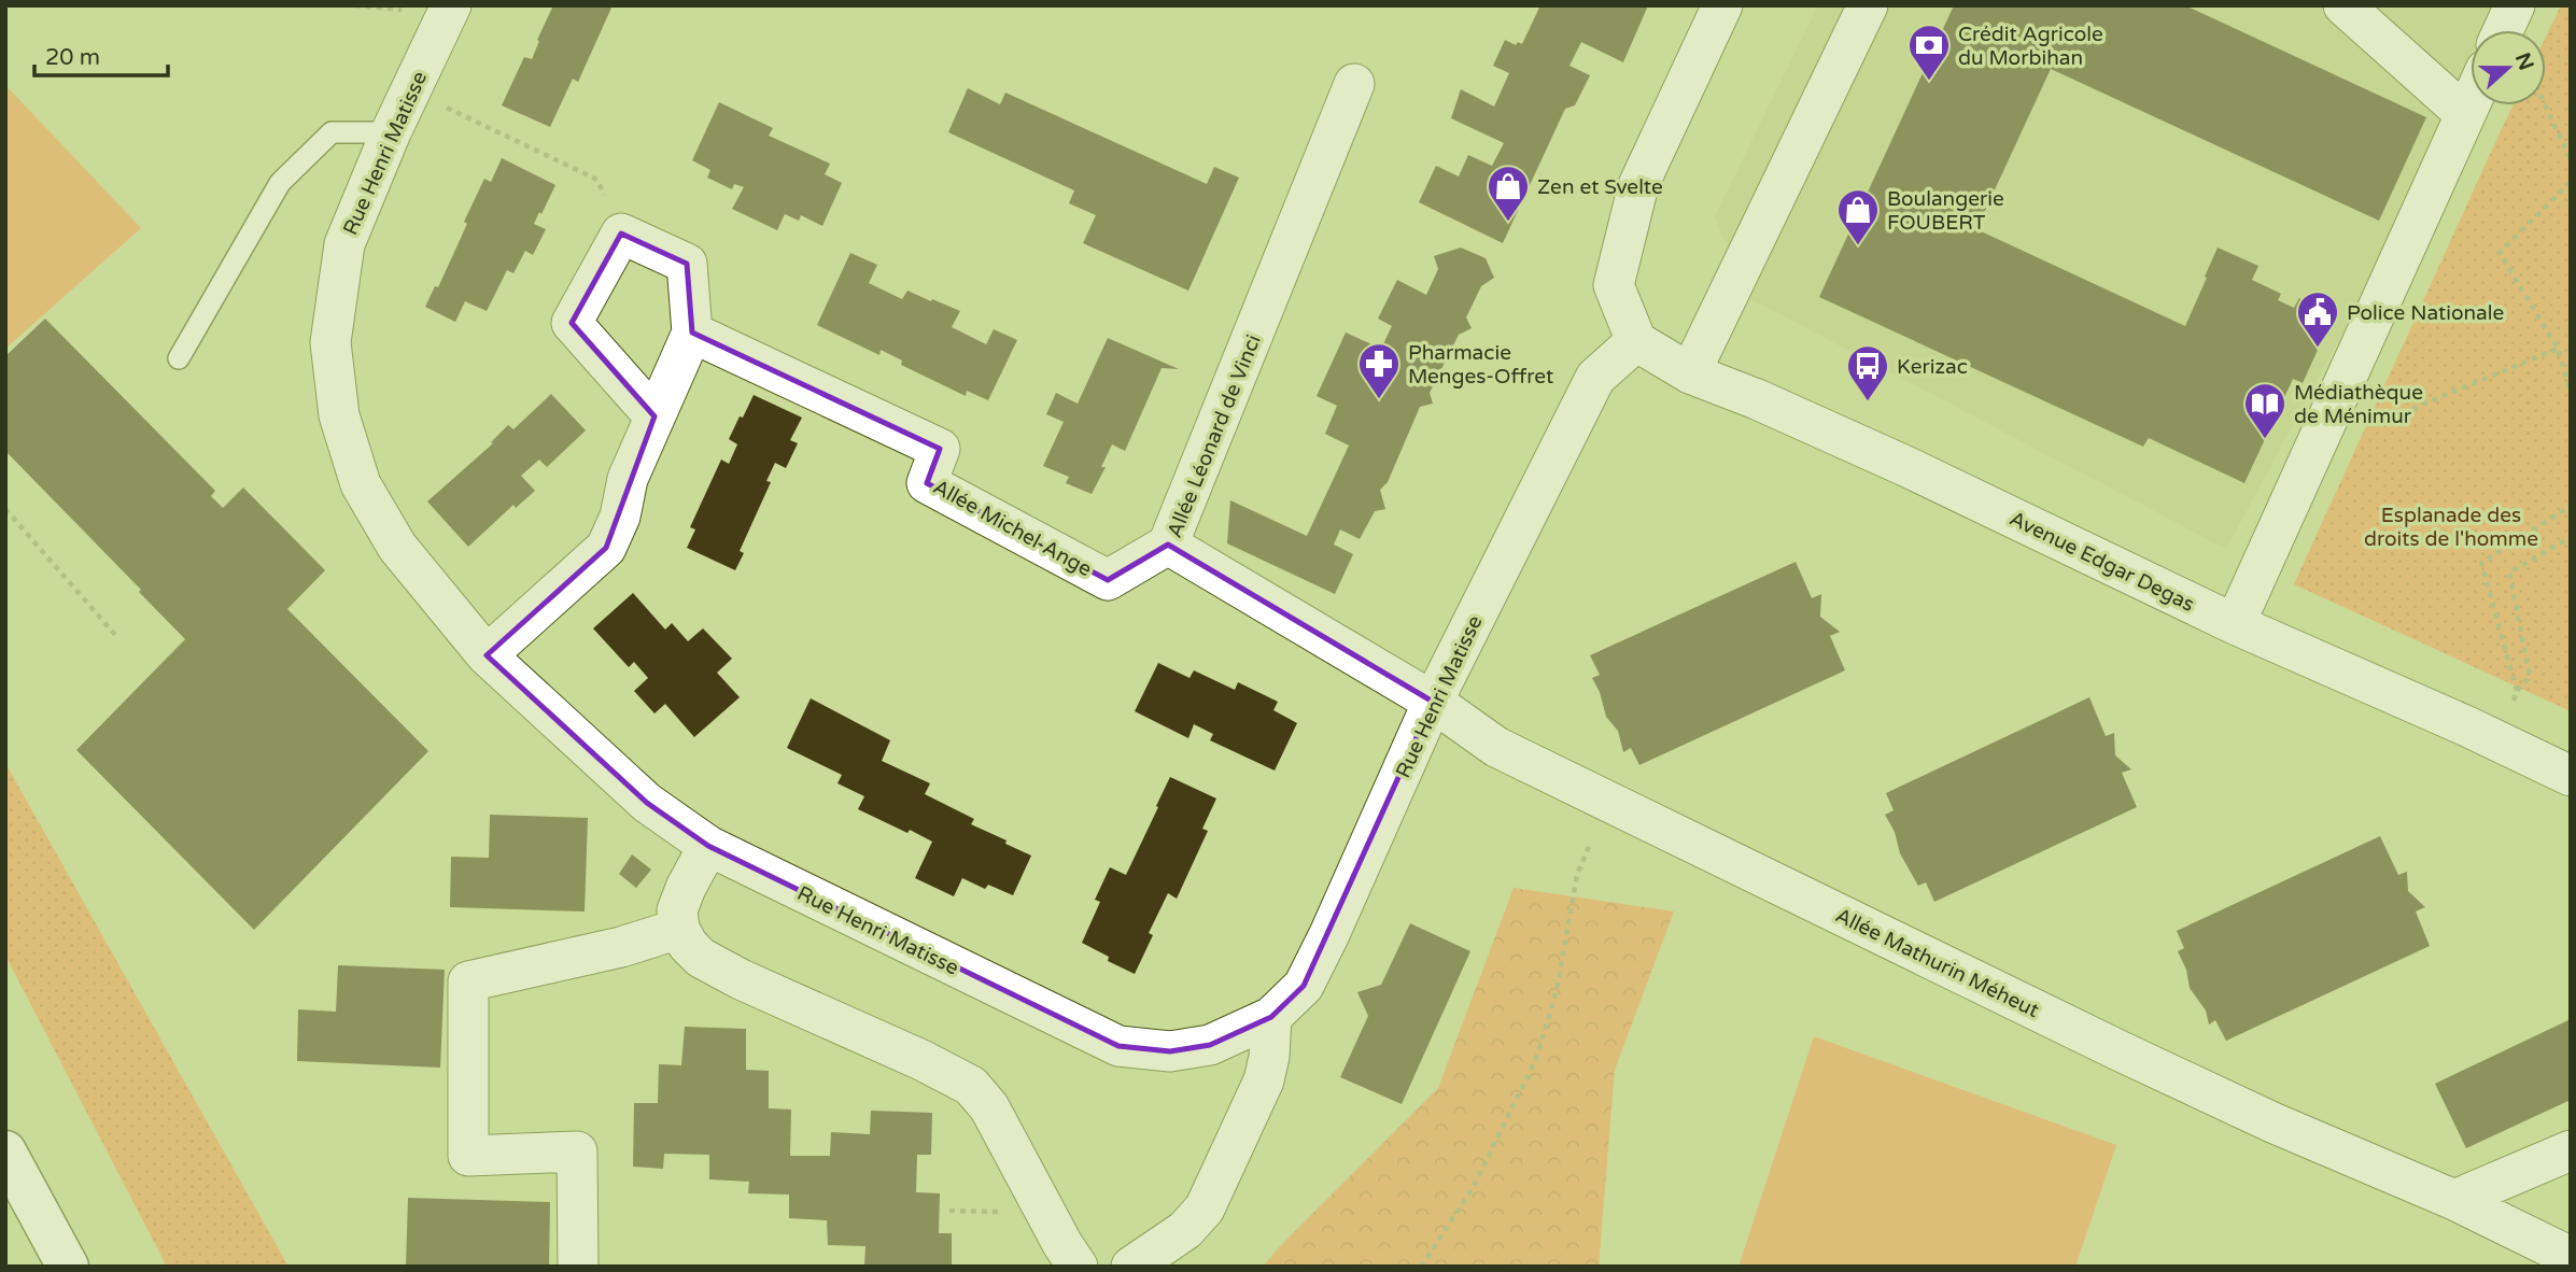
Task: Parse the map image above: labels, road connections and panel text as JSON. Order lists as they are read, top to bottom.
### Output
{
  "streets": {
    "street": [
      "Rue Henri Matisse",
      "Allée Léonard de Vinci",
      "Allée Michel-Ange",
      "Avenue Edgar Degas",
      "Allée Mathurin Méheut"
    ]
  },
  "crossings": [
    ["Rue Henri Matisse", "Allée Léonard de Vinci"],
    ["Rue Henri Matisse", "Avenue Edgar Degas"],
    ["Rue Henri Matisse", "Allée Mathurin Méheut"],
    ["Allée Léonard de Vinci", "Allée Michel-Ange"],
    ["Allée Léonard de Vinci", "Allée Mathurin Méheut"]
  ],
  "parks": ["Esplanade des droits de l'homme"],
  "places": {
    "bank": ["Crédit Agricole du Morbihan"],
    "shop": ["Zen et Svelte", "Boulangerie FOUBERT"],
    "public building": ["Police Nationale"],
    "pharmacy": ["Pharmacie Menges-Offret"],
    "bus stop": ["Kerizac"],
    "library": ["Médiathèque de Ménimur"]
  },
  "scale_bar": "20 m",
  "north": "right"
}
